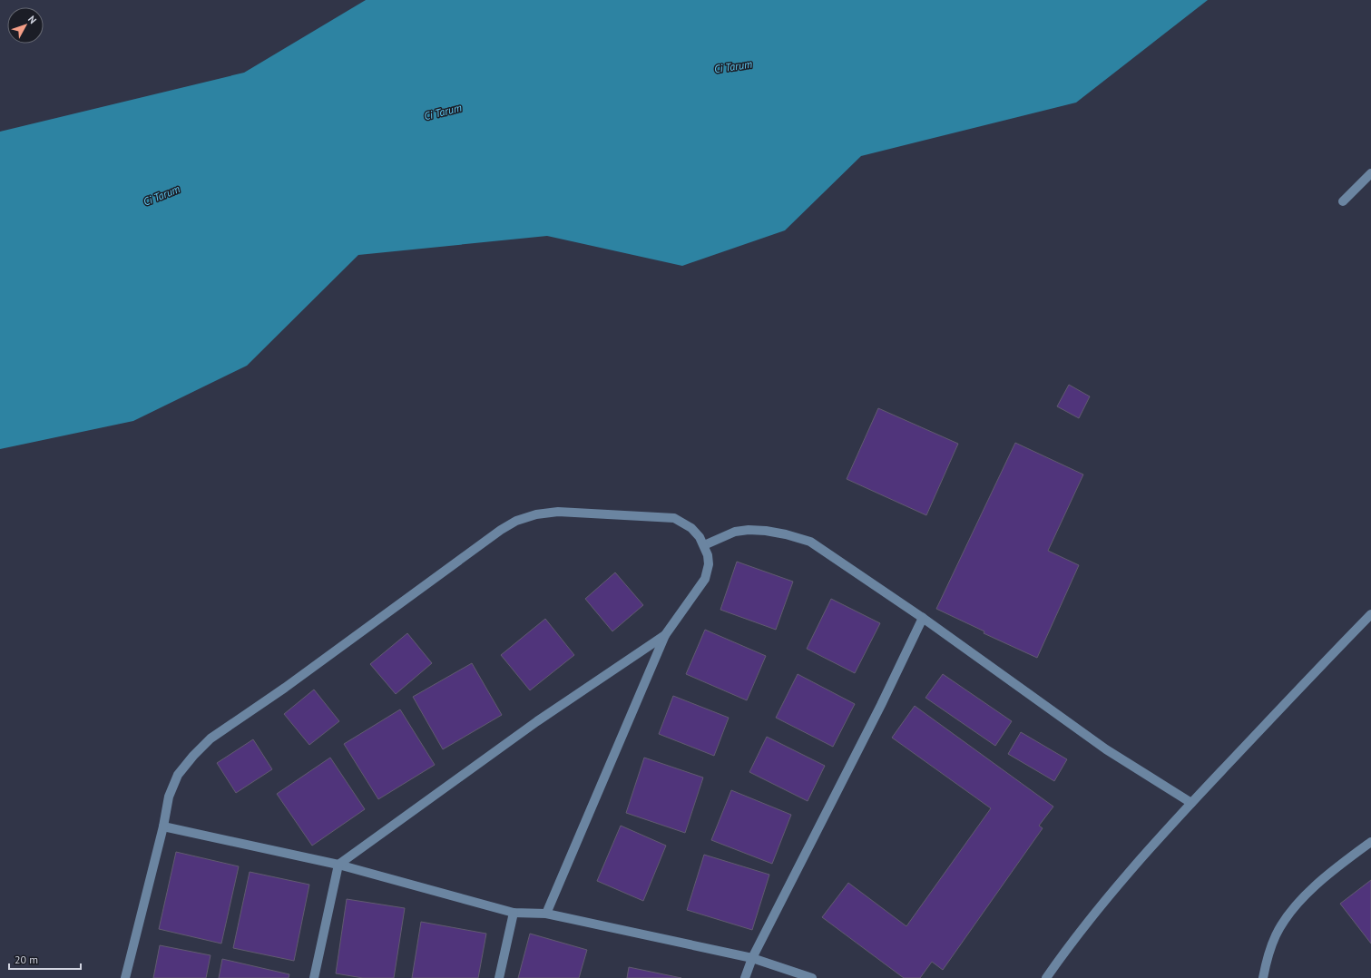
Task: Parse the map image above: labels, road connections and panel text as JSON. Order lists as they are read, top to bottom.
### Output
{
  "water": ["Ci Tarum"],
  "scale_bar": "20 m",
  "north": "top right"
}
